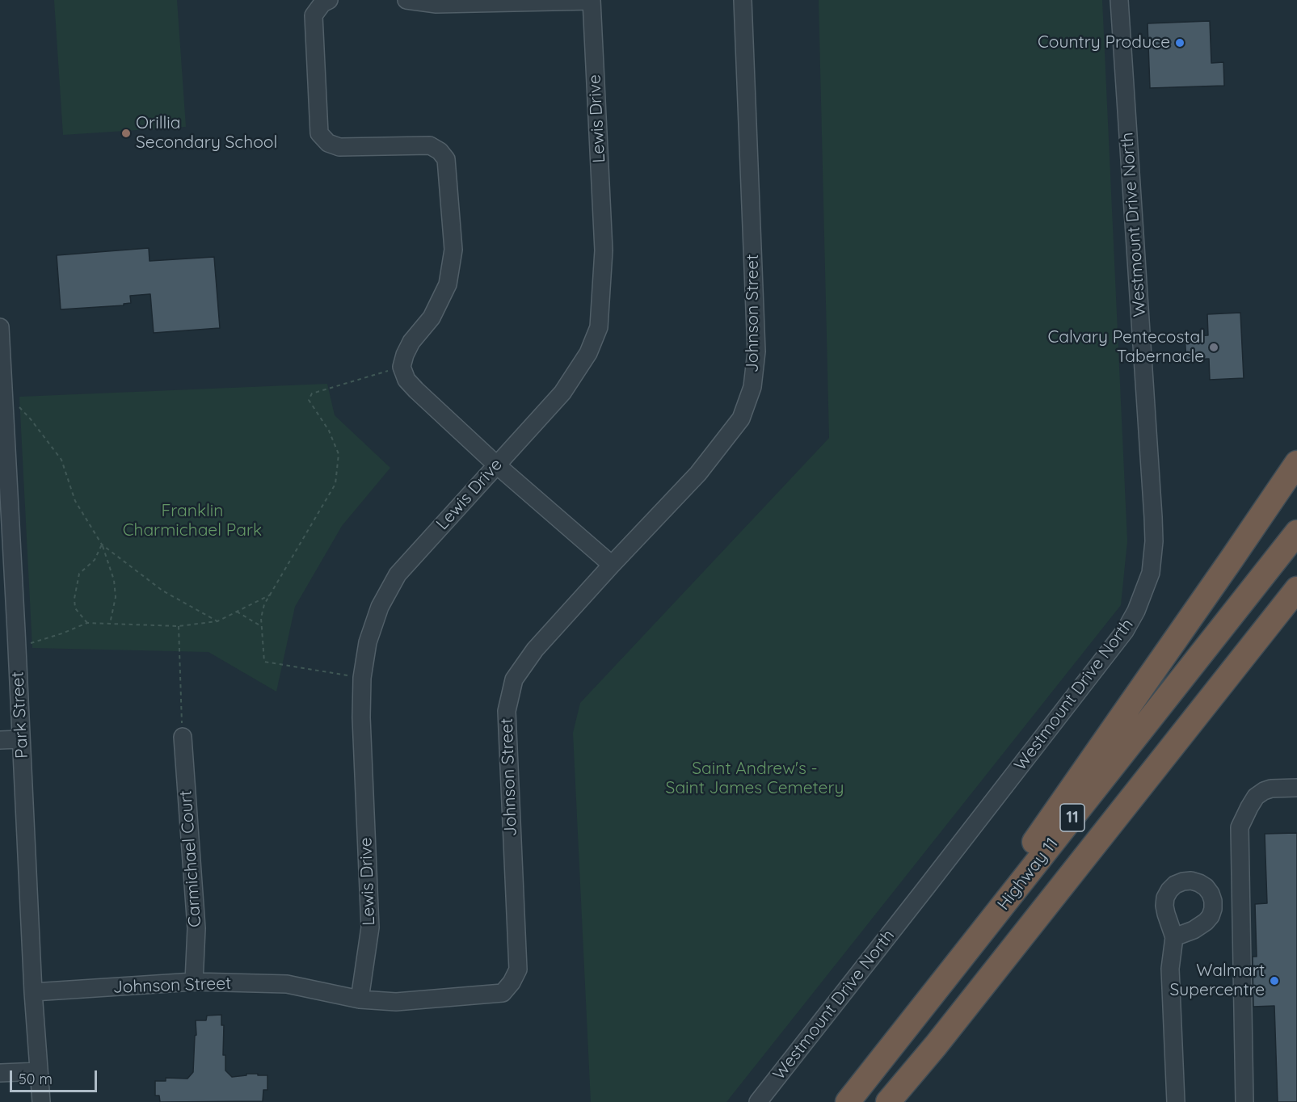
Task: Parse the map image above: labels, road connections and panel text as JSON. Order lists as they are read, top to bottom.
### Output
{
  "streets": {
    "highway": ["11", "Highway 11"],
    "street": [
      "Lewis Drive",
      "Westmount Drive North",
      "Johnson Street",
      "Park Street",
      "Carmichael Court"
    ]
  },
  "crossings": [
    ["Lewis Drive", "Johnson Street"],
    ["Johnson Street", "Park Street"],
    ["Johnson Street", "Carmichael Court"]
  ],
  "parks": ["Franklin Charmichael Park", "Saint Andrew's - Saint James Cemetery"],
  "places": [
    "Country Produce",
    "Orillia Secondary School",
    "Calvary Pentecostal Tabernacle",
    "Walmart Supercentre"
  ],
  "scale_bar": "50 m"
}
